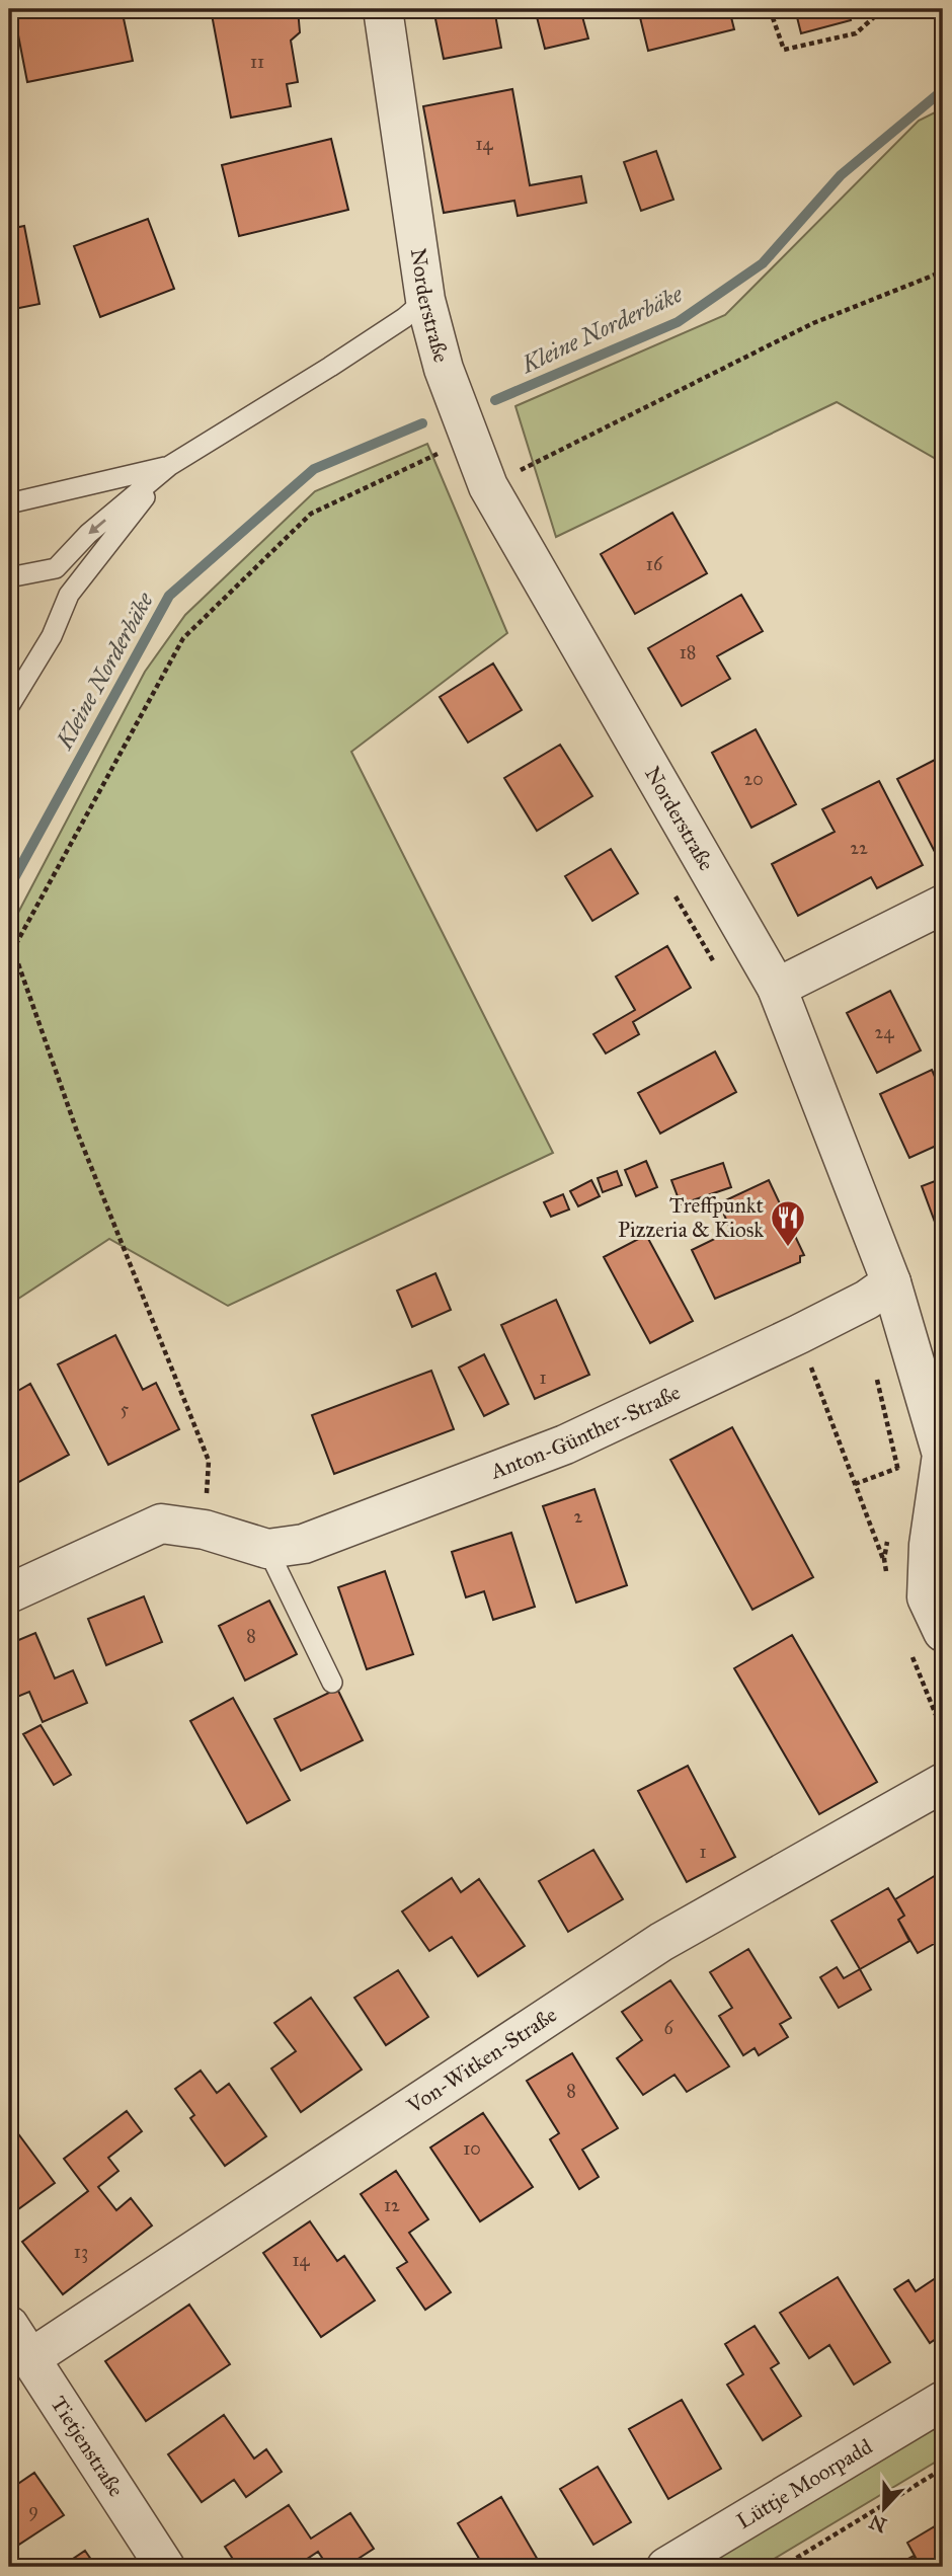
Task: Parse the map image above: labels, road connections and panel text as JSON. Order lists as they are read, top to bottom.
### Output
{
  "streets": {
    "street": [
      "Norderstraße",
      "Anton-Günther-Straße",
      "Von-Witken-Straße",
      "Tietjenstraße",
      "Lüttje Moorpadd"
    ]
  },
  "crossings": [
    ["Norderstraße", "Anton-Günther-Straße"],
    ["Von-Witken-Straße", "Tietjenstraße"]
  ],
  "water": ["Kleine Norderbäke"],
  "places": {
    "restaurant": ["Treffpunkt Pizzeria & Kiosk"]
  },
  "house_numbers": [
    "11",
    "14",
    "16",
    "18",
    "20",
    "22",
    "24",
    "1",
    "5",
    "2",
    "8",
    "1",
    "6",
    "8",
    "10",
    "12",
    "13",
    "14",
    "9"
  ],
  "north": "bottom"
}
